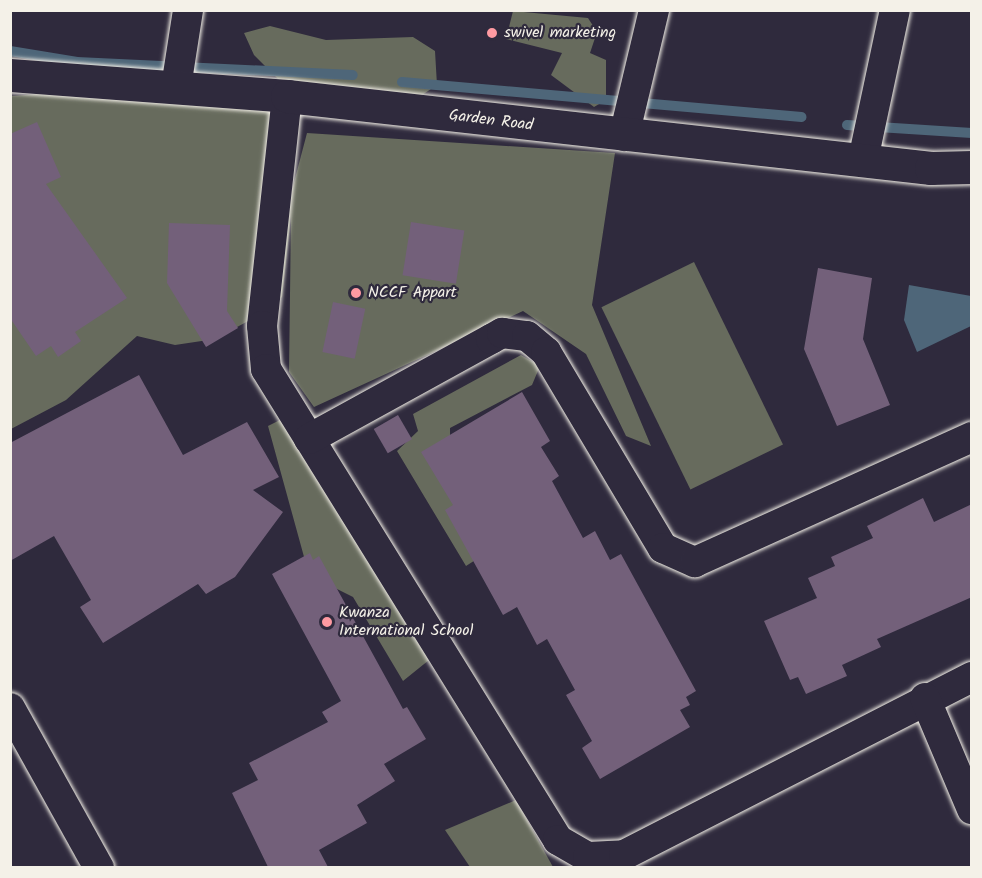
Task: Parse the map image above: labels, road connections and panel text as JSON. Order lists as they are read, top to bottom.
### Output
{
  "streets": {
    "street": ["Garden Road"]
  },
  "places": ["swivel marketing", "NCCF Appart", "Kwanza International School"]
}
